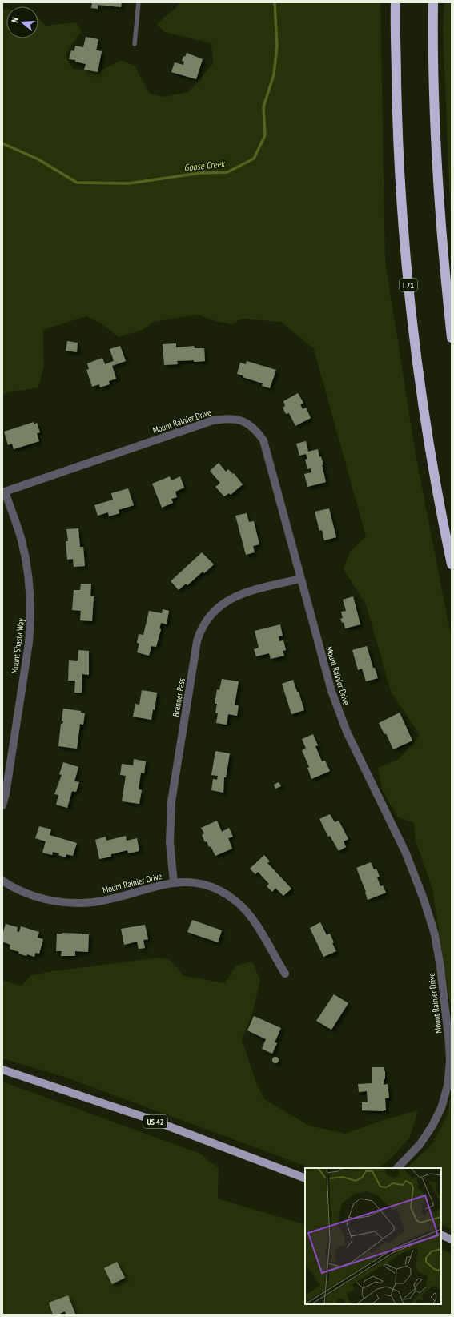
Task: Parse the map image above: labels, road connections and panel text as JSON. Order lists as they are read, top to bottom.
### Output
{
  "streets": {
    "highway": ["I 71"],
    "main road": ["US 42"],
    "street": ["Mount Rainier Drive", "Mount Shasta Way", "Brenner Pass"]
  },
  "crossings": [
    ["Mount Rainier Drive", "Mount Shasta Way"],
    ["Mount Rainier Drive", "Brenner Pass"]
  ],
  "water": ["Goose Creek"],
  "north": "left"
}
